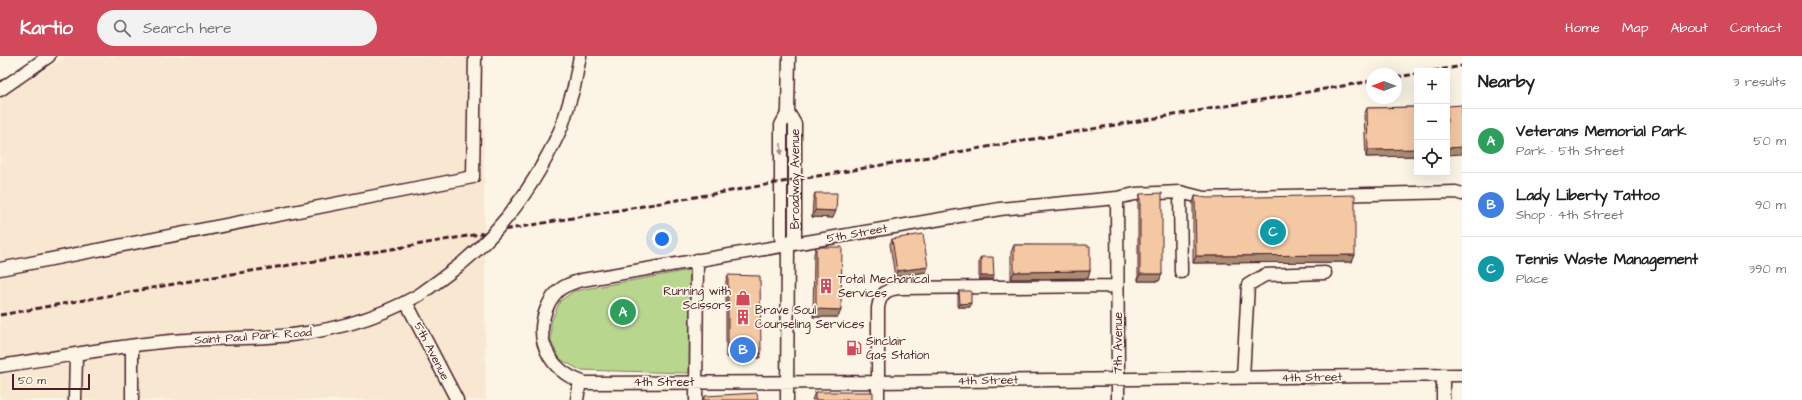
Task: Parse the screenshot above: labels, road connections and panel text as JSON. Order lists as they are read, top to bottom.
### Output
{
  "streets": {
    "street": [
      "Broadway Avenue",
      "5th Street",
      "Saint Paul Park Road",
      "7th Avenue",
      "5th Avenue",
      "4th Street"
    ]
  },
  "crossings": [
    ["Broadway Avenue", "5th Street"],
    ["Broadway Avenue", "4th Street"],
    ["5th Street", "4th Street"],
    ["Saint Paul Park Road", "5th Avenue"],
    ["7th Avenue", "4th Street"]
  ],
  "places": {
    "building": ["Total Mechanical Services", "Brave Soul Counseling Services"],
    "shop": ["Running with Scissors"],
    "fuel station": ["Sinclair Gas Station"]
  },
  "scale_bar": "50 m",
  "north": "left",
  "page": {
    "header": "Kartio",
    "search": "Search here",
    "nav": [
      "Home",
      "Map",
      "About",
      "Contact"
    ],
    "heading": ["Nearby", "3 results"],
    "map_buttons": ["+", "−"],
    "list": [
      {
        "mark": "A",
        "name": "Veterans Memorial Park",
        "note": "Park · 5th Street",
        "value": "50 m"
      },
      {
        "mark": "B",
        "name": "Lady Liberty Tattoo",
        "note": "Shop · 4th Street",
        "value": "90 m"
      },
      {
        "mark": "C",
        "name": "Tennis Waste Management",
        "note": "Place",
        "value": "390 m"
      }
    ],
    "pins": ["C", "A", "B"],
    "scale": "50 m"
  }
}
